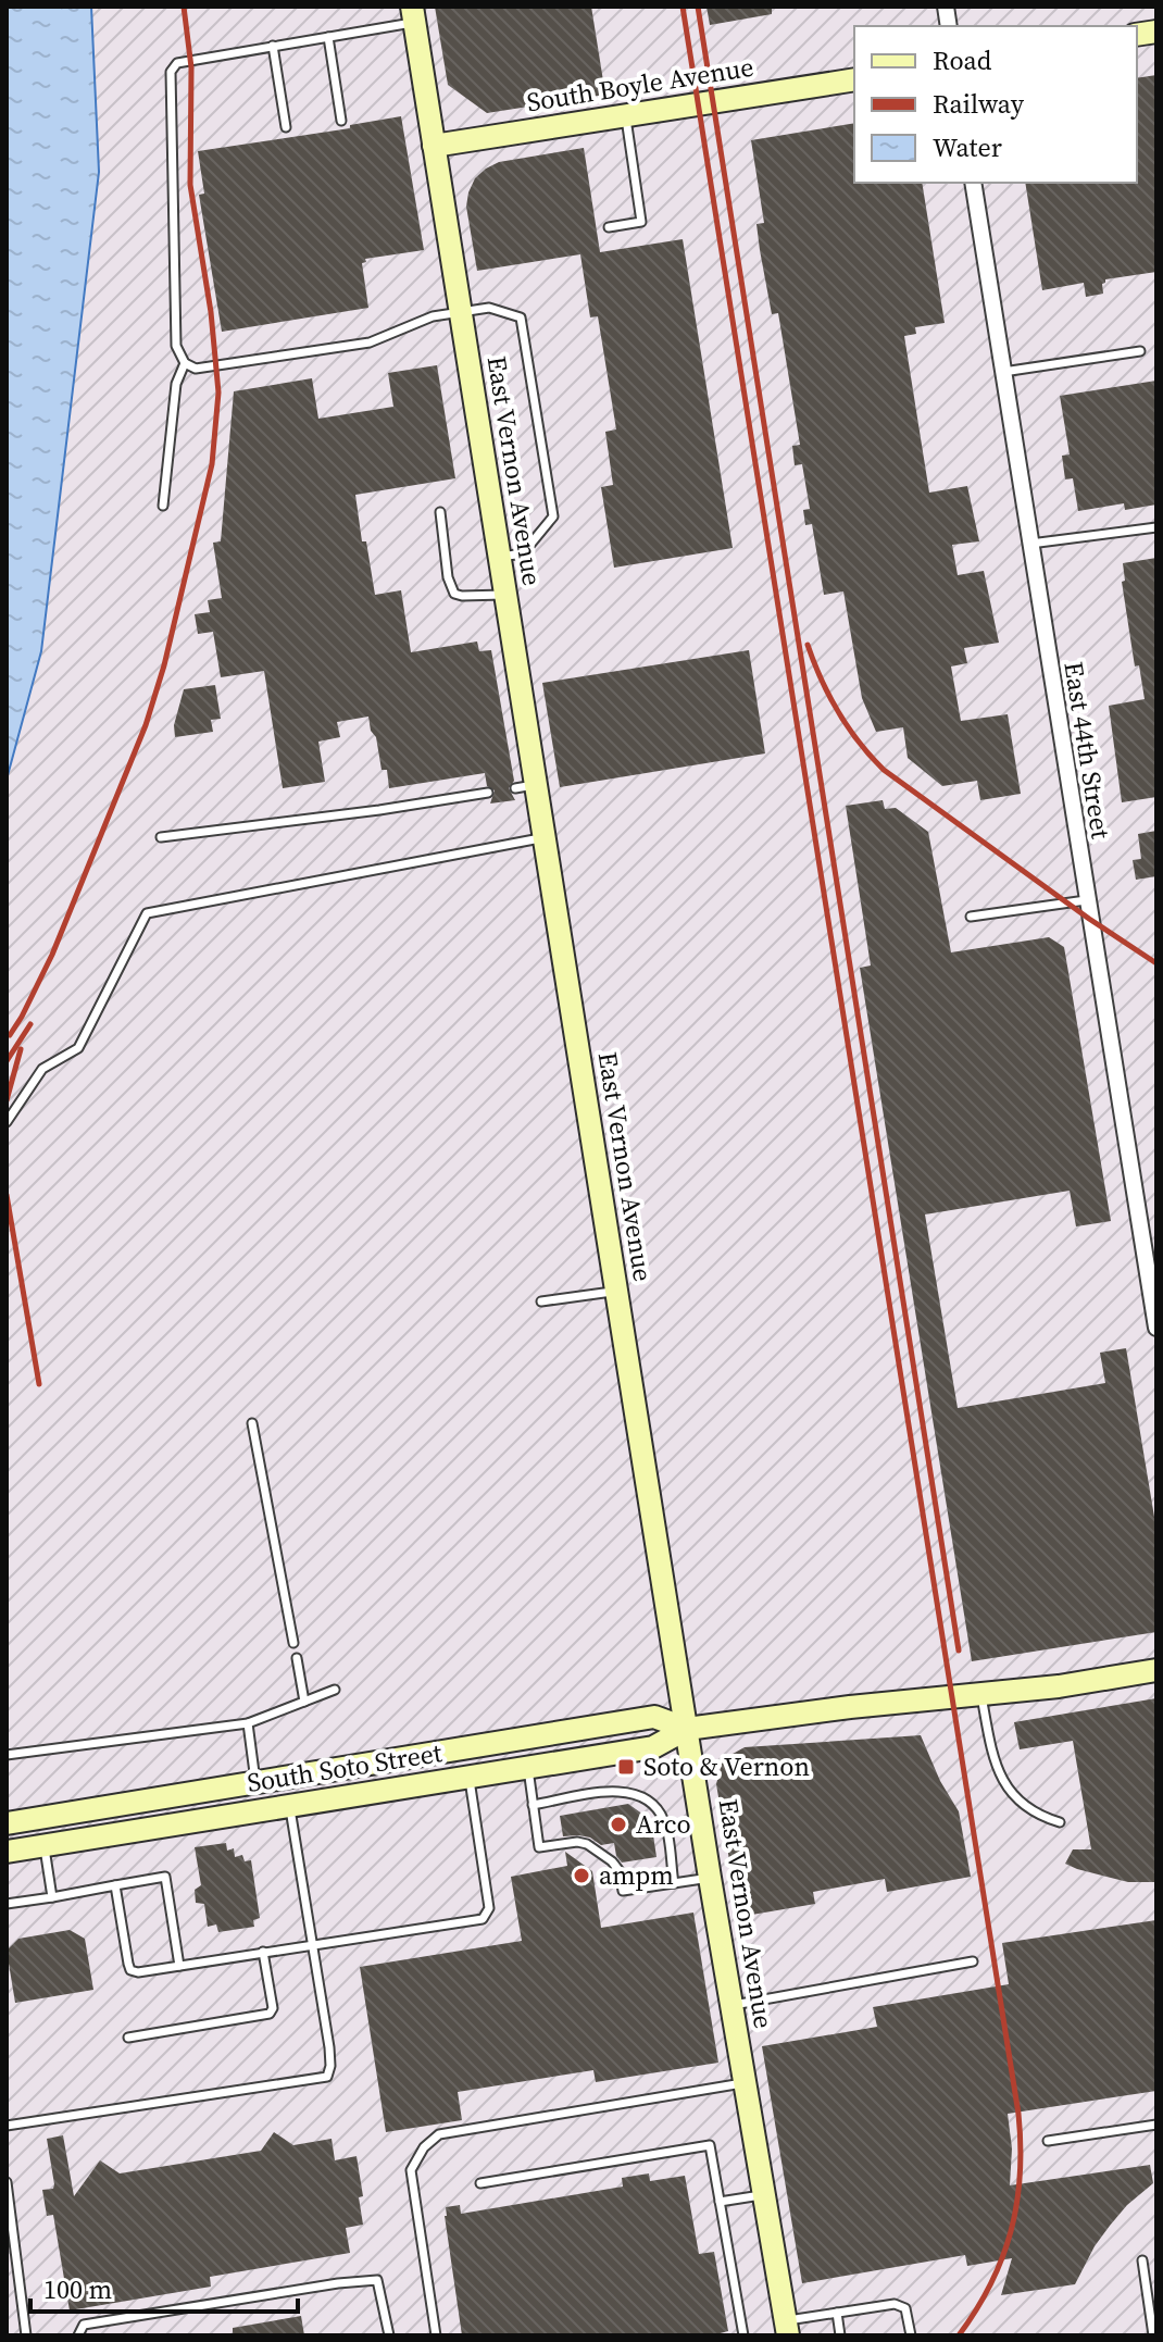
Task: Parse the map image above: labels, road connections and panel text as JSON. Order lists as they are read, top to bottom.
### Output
{
  "streets": {
    "street": [
      "South Boyle Avenue",
      "East Vernon Avenue",
      "East 44th Street",
      "South Soto Street"
    ]
  },
  "crossings": [
    ["South Boyle Avenue", "East Vernon Avenue"],
    ["East Vernon Avenue", "South Soto Street"]
  ],
  "places": {
    "transit": ["Soto & Vernon"],
    "other": ["Arco", "ampm"]
  },
  "legend": ["Road", "Railway", "Water"],
  "scale_bar": "100 m"
}
